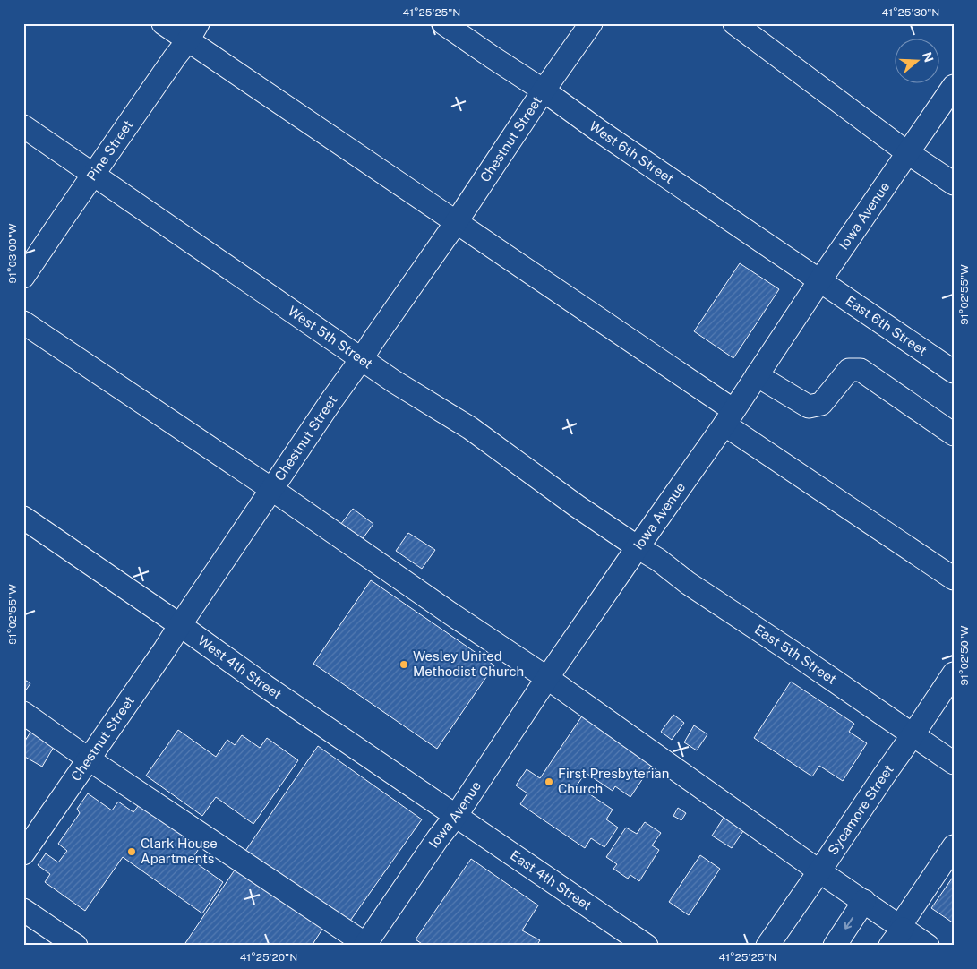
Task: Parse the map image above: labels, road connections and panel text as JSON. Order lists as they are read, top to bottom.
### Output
{
  "streets": {
    "street": [
      "Chestnut Street",
      "Pine Street",
      "West 6th Street",
      "Iowa Avenue",
      "East 6th Street",
      "West 5th Street",
      "East 5th Street",
      "West 4th Street",
      "Sycamore Street",
      "East 4th Street"
    ]
  },
  "crossings": [
    ["Chestnut Street", "West 6th Street"],
    ["Chestnut Street", "West 5th Street"],
    ["Chestnut Street", "West 4th Street"],
    ["Pine Street", "West 5th Street"],
    ["West 6th Street", "Iowa Avenue"],
    ["West 6th Street", "East 6th Street"],
    ["Iowa Avenue", "East 6th Street"],
    ["Iowa Avenue", "West 5th Street"],
    ["Iowa Avenue", "East 5th Street"],
    ["Iowa Avenue", "West 4th Street"],
    ["Iowa Avenue", "East 4th Street"],
    ["West 5th Street", "East 5th Street"],
    ["East 5th Street", "Sycamore Street"],
    ["West 4th Street", "East 4th Street"]
  ],
  "places": ["Wesley United Methodist Church", "First Presbyterian Church", "Clark House Apartments"],
  "north": "right",
  "coordinates": [
    "41°25'25\"N",
    "41°25'30\"N",
    "91°03'00\"W",
    "91°02'55\"W",
    "91°02'50\"W",
    "41°25'20\"N"
  ]
}
